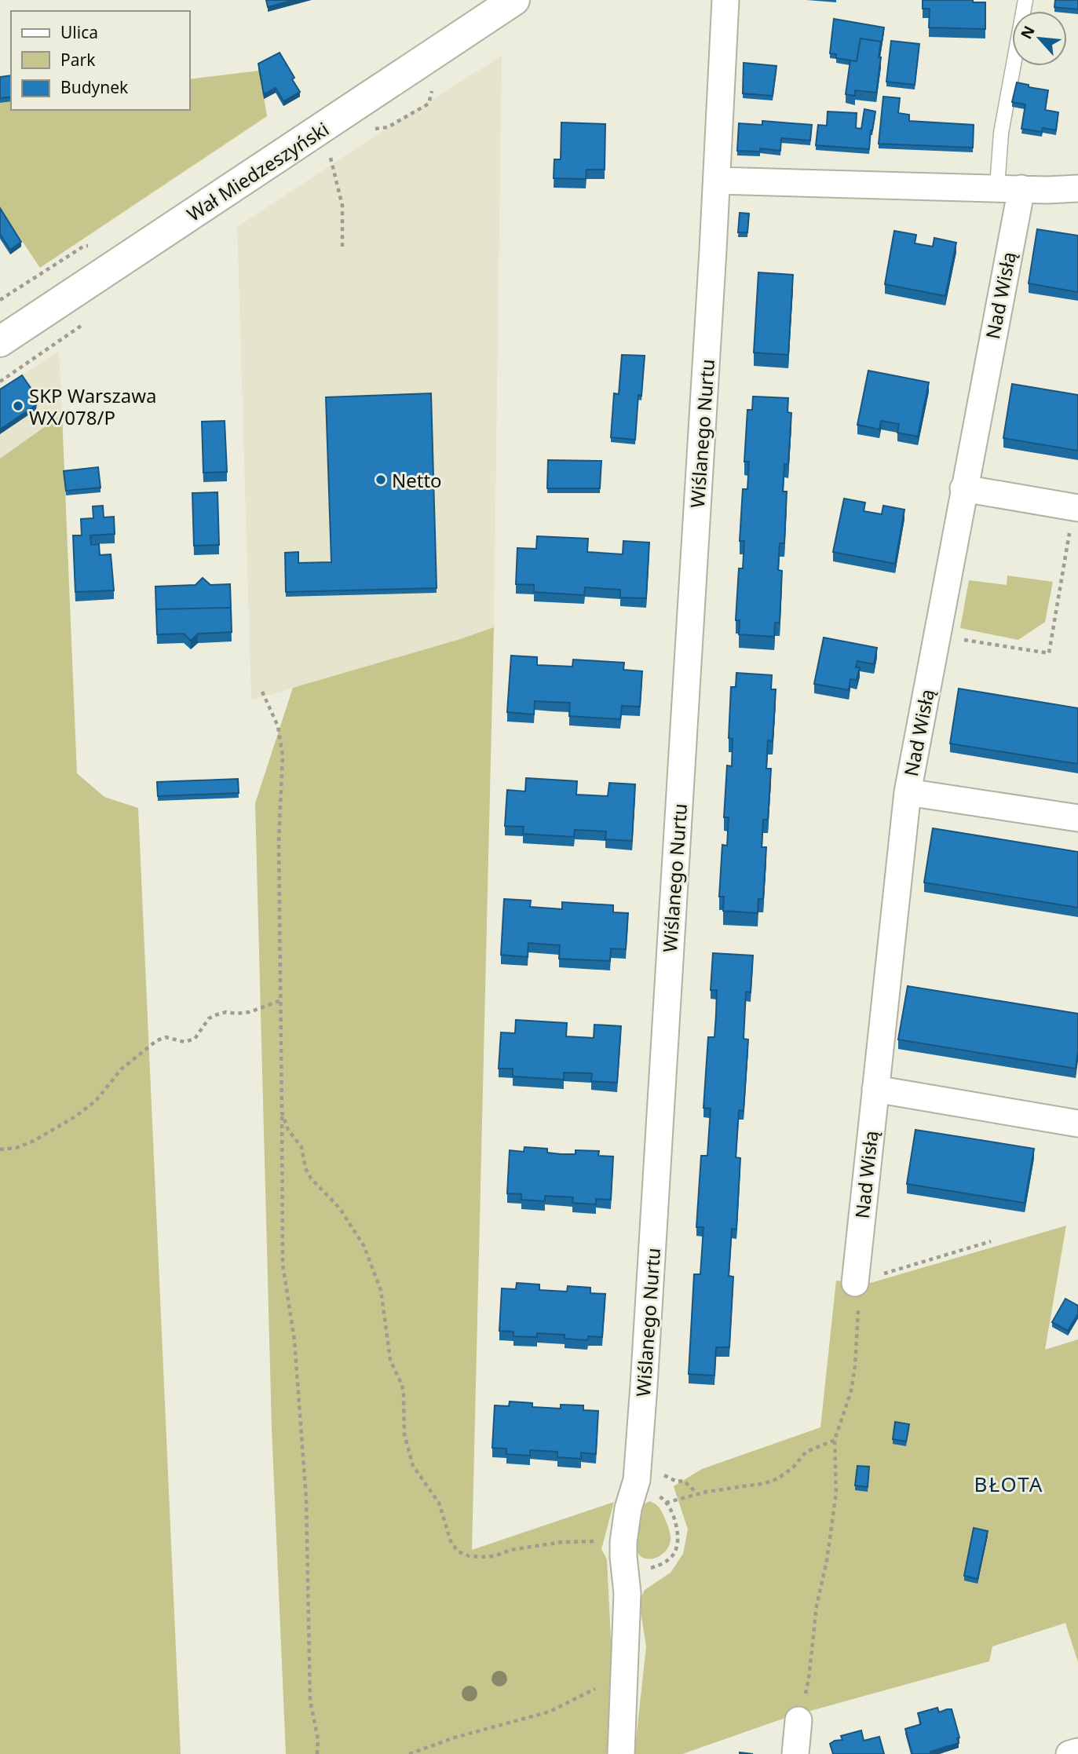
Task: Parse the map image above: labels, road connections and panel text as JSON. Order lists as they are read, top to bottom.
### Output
{
  "streets": {
    "main road": ["Wał Miedzeszyński"],
    "street": ["Nad Wisłą", "Wiślanego Nurtu"]
  },
  "districts": ["BŁOTA"],
  "places": ["SKP Warszawa WX/078/P", "Netto"],
  "legend": ["Ulica", "Park", "Budynek"],
  "north": "top left"
}
